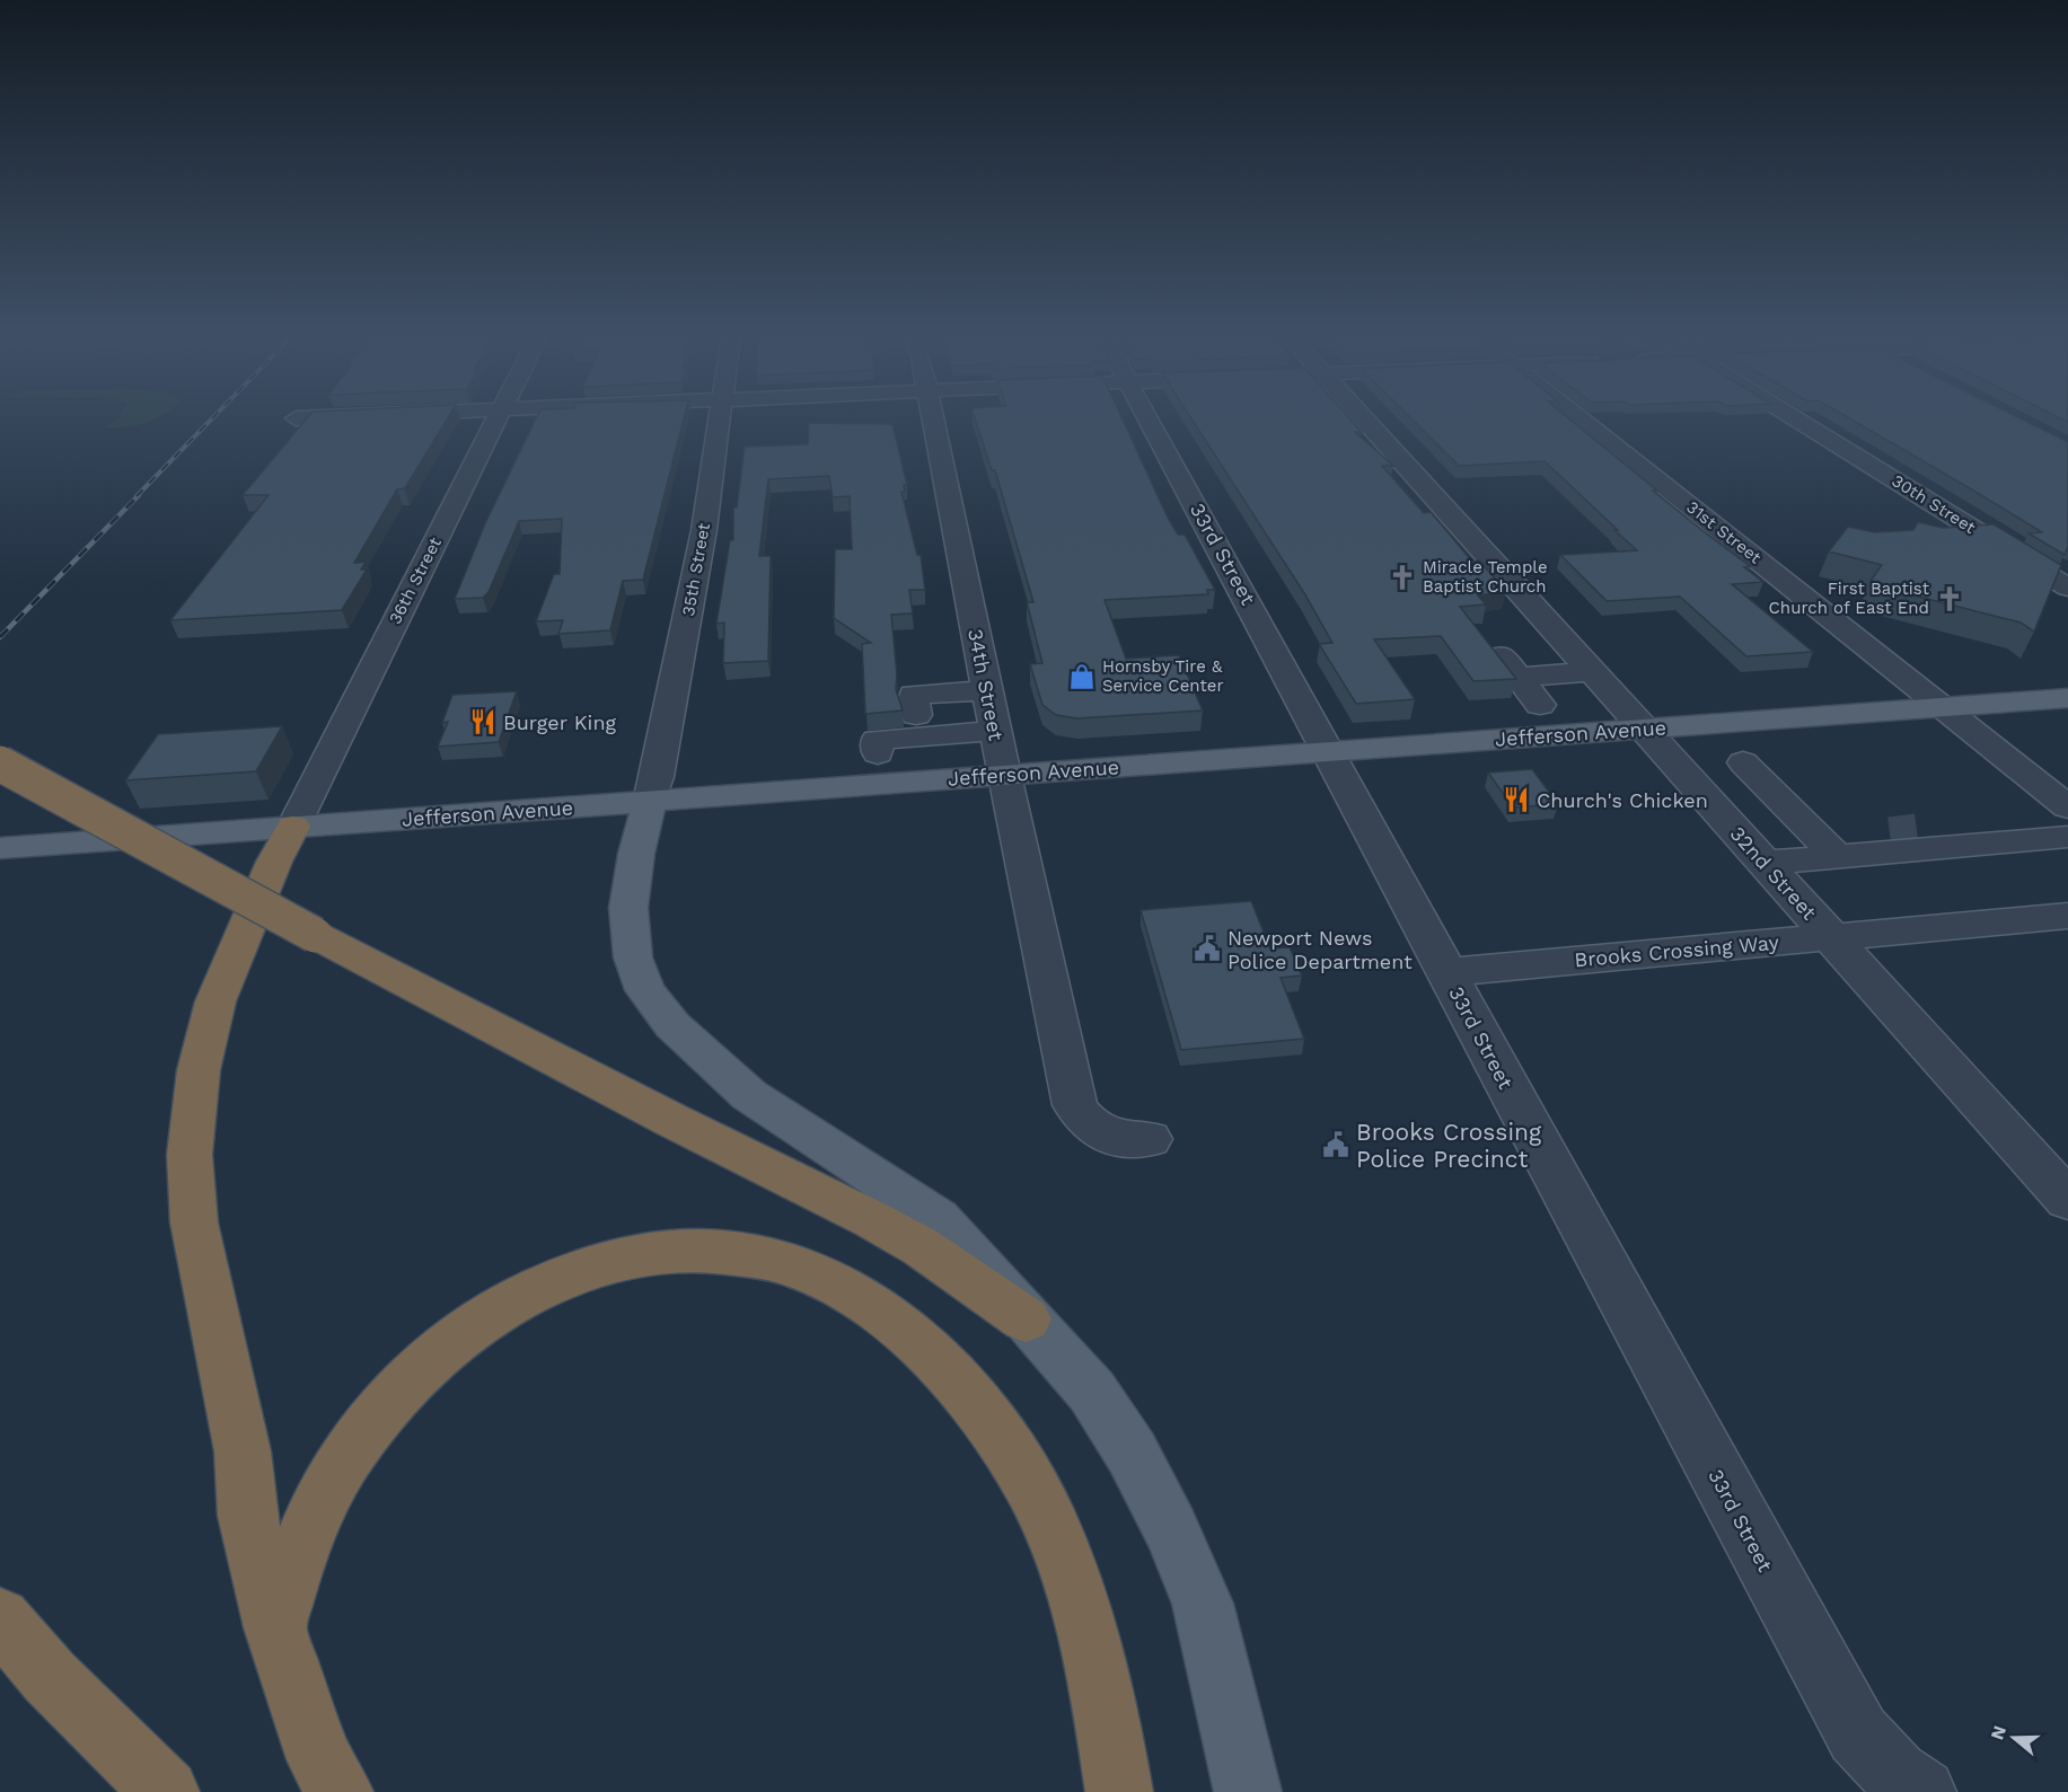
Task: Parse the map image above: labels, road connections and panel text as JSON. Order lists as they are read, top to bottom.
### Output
{
  "streets": {
    "main road": ["Jefferson Avenue"],
    "street": [
      "30th Street",
      "31st Street",
      "33rd Street",
      "35th Street",
      "36th Street",
      "34th Street",
      "32nd Street",
      "Brooks Crossing Way"
    ]
  },
  "crossings": [
    ["31st Street", "Jefferson Avenue"],
    ["33rd Street", "Jefferson Avenue"],
    ["33rd Street", "Brooks Crossing Way"],
    ["35th Street", "Jefferson Avenue"],
    ["36th Street", "Jefferson Avenue"],
    ["34th Street", "Jefferson Avenue"],
    ["Jefferson Avenue", "32nd Street"],
    ["32nd Street", "Brooks Crossing Way"]
  ],
  "places": {
    "church": ["Miracle Temple Baptist Church", "First Baptist Church of East End"],
    "shop": ["Hornsby Tire & Service Center"],
    "restaurant": ["Burger King", "Church's Chicken"],
    "public building": ["Newport News Police Department", "Brooks Crossing Police Precinct"]
  },
  "north": "left"
}
